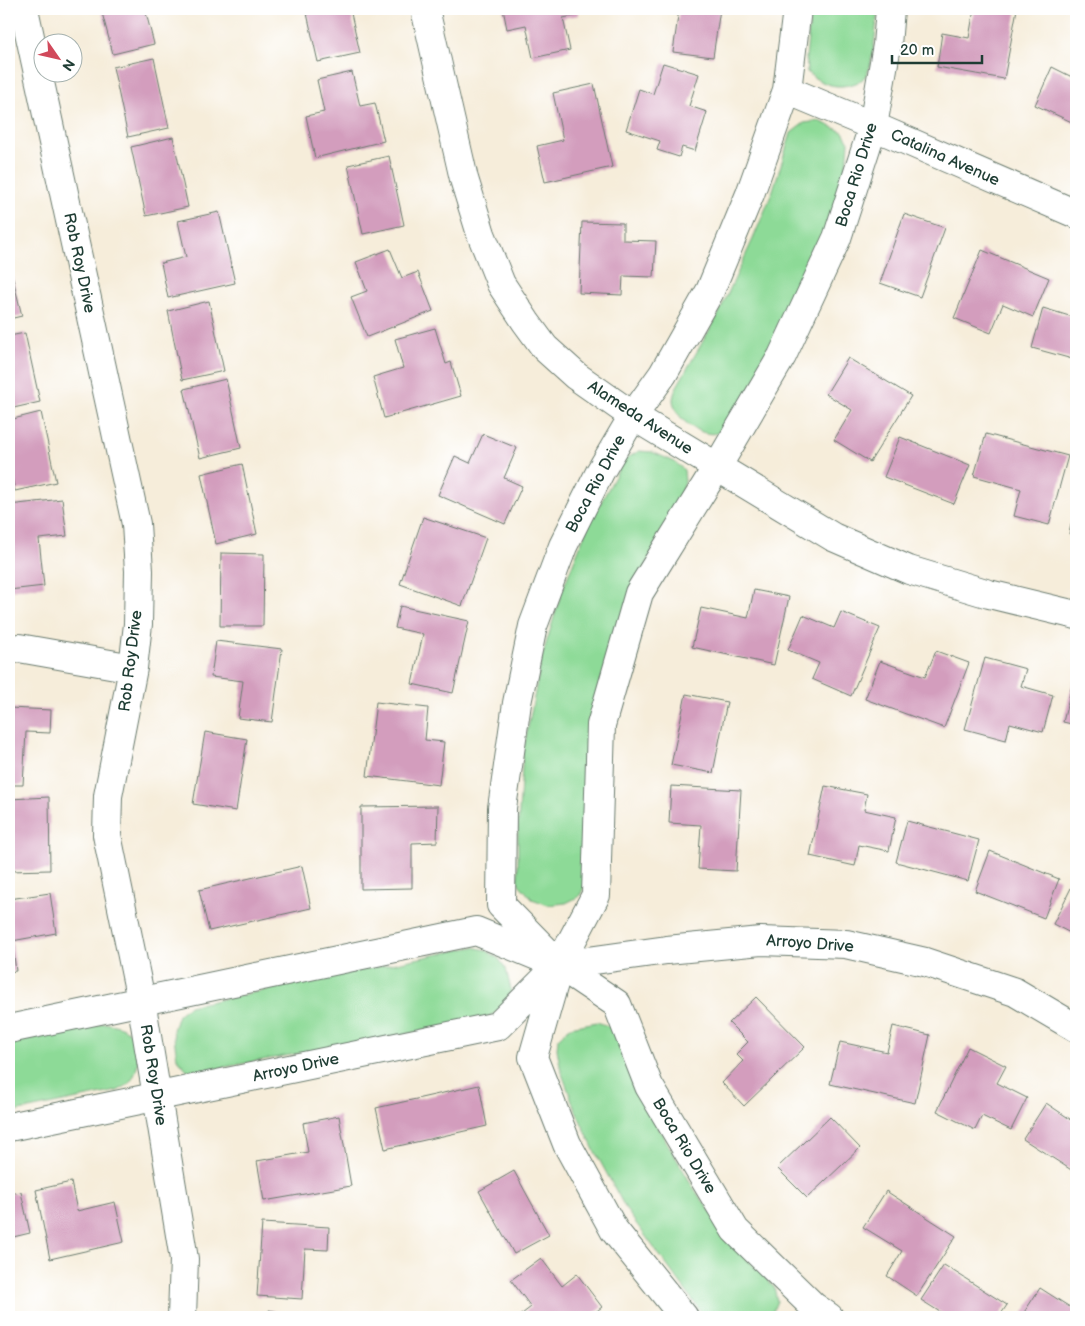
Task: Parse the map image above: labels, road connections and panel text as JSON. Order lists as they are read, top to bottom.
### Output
{
  "streets": {
    "street": [
      "Catalina Avenue",
      "Boca Rio Drive",
      "Rob Roy Drive",
      "Alameda Avenue",
      "Arroyo Drive"
    ]
  },
  "crossings": [
    ["Catalina Avenue", "Boca Rio Drive"],
    ["Boca Rio Drive", "Alameda Avenue"],
    ["Boca Rio Drive", "Arroyo Drive"],
    ["Rob Roy Drive", "Arroyo Drive"]
  ],
  "scale_bar": "20 m",
  "north": "bottom right"
}
